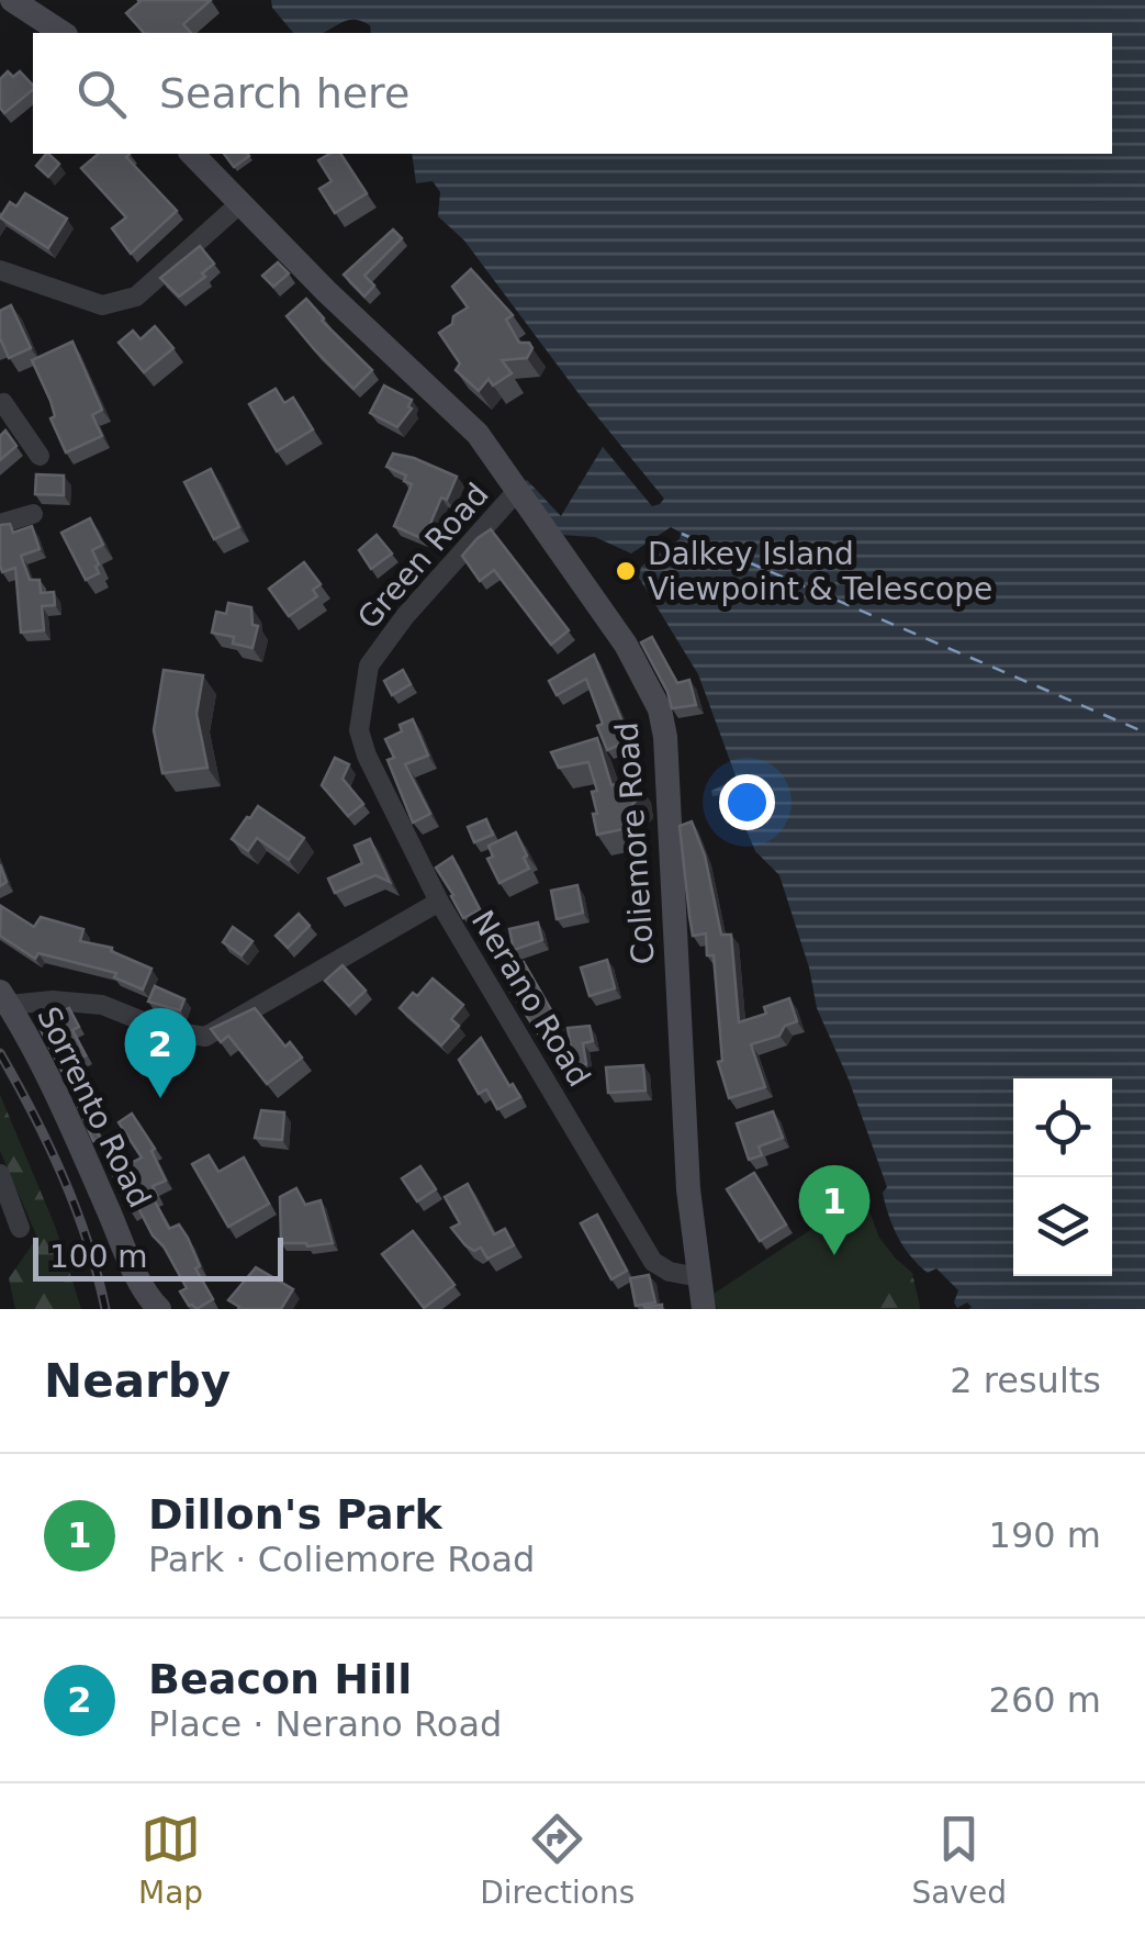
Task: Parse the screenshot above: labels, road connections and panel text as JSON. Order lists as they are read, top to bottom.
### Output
{
  "streets": {
    "street": [
      "Green Road",
      "Coliemore Road",
      "Nerano Road",
      "Sorrento Road"
    ]
  },
  "crossings": [
    ["Green Road", "Coliemore Road"],
    ["Green Road", "Nerano Road"],
    ["Coliemore Road", "Nerano Road"],
    ["Nerano Road", "Sorrento Road"]
  ],
  "places": ["Dalkey Island Viewpoint & Telescope"],
  "scale_bar": "100 m",
  "page": {
    "search": "Search here",
    "pins": ["2", "1"],
    "scale": "100 m",
    "heading": ["Nearby", "2 results"],
    "list": [
      {
        "mark": "1",
        "name": "Dillon's Park",
        "note": "Park · Coliemore Road",
        "value": "190 m"
      },
      {
        "mark": "2",
        "name": "Beacon Hill",
        "note": "Place · Nerano Road",
        "value": "260 m"
      }
    ],
    "nav": ["Map", "Directions", "Saved"]
  }
}
